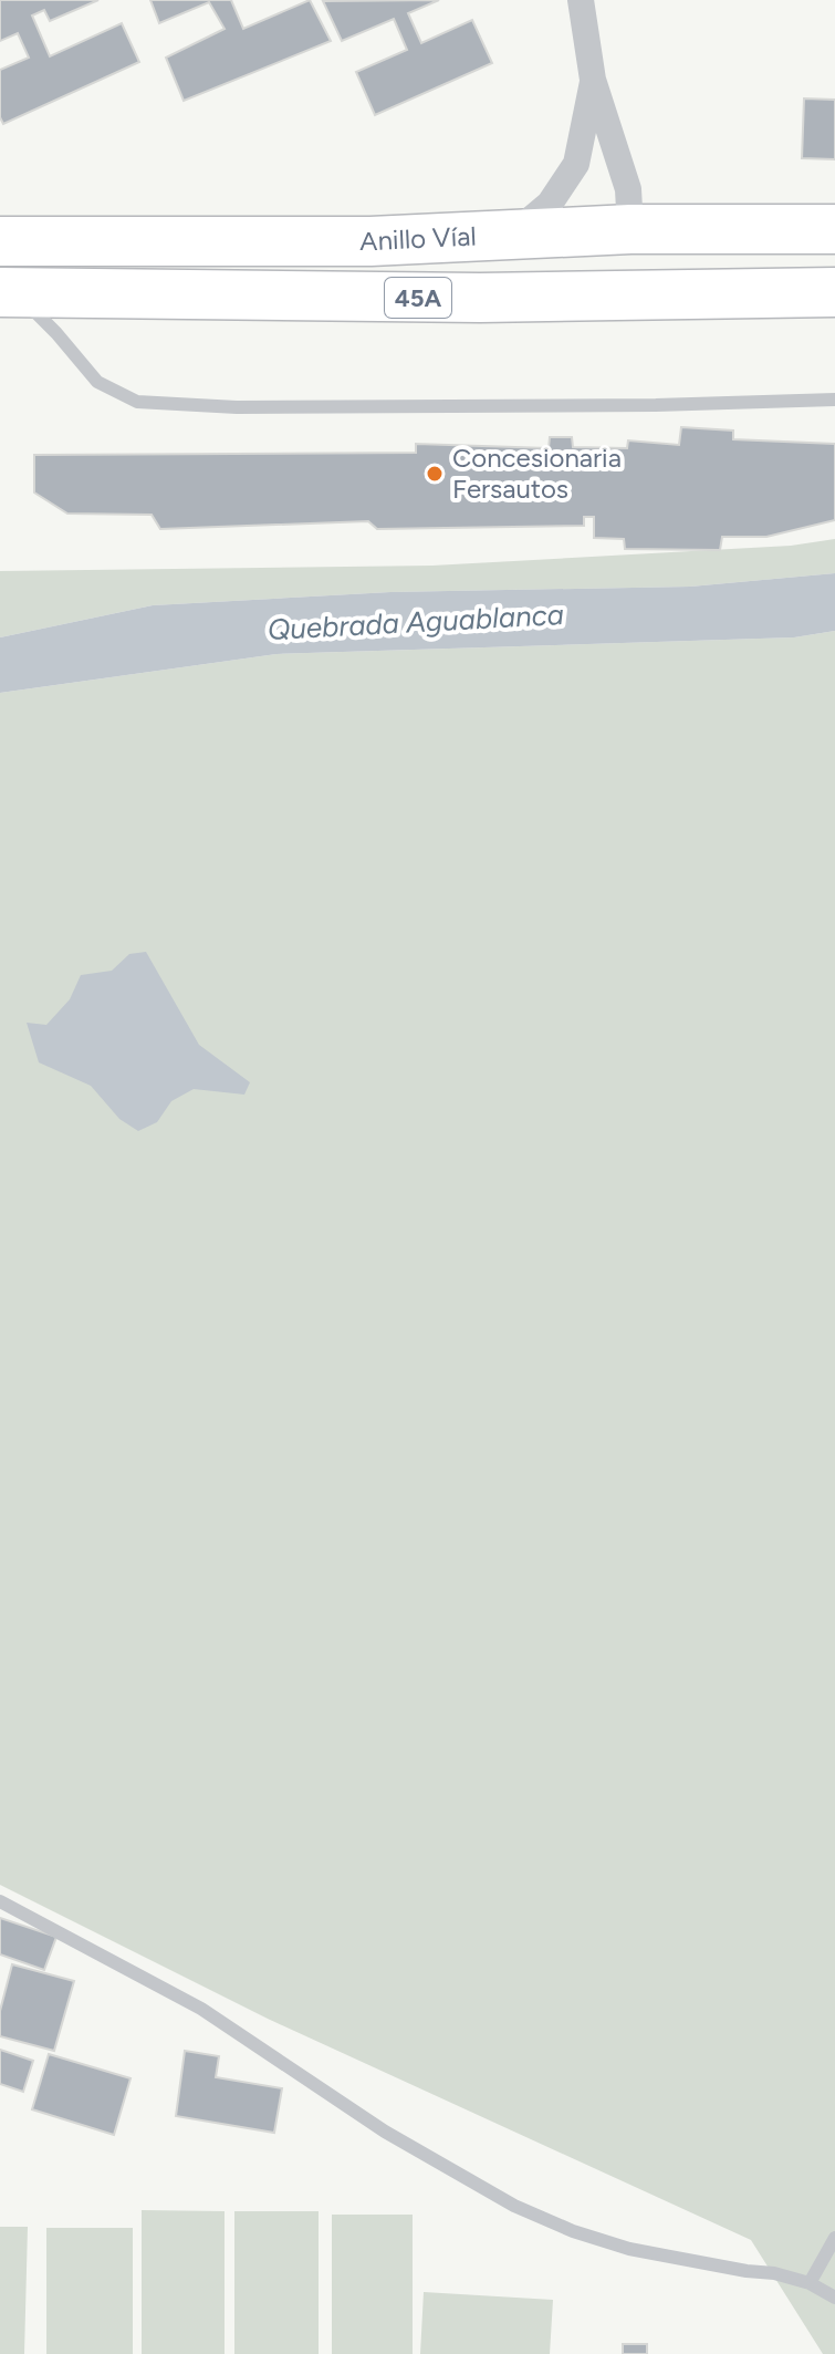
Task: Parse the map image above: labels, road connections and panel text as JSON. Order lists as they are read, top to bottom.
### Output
{
  "streets": {
    "highway": ["Anillo Víal", "45A"]
  },
  "water": ["Quebrada Aguablanca"],
  "places": ["Concesionaria Fersautos"]
}
